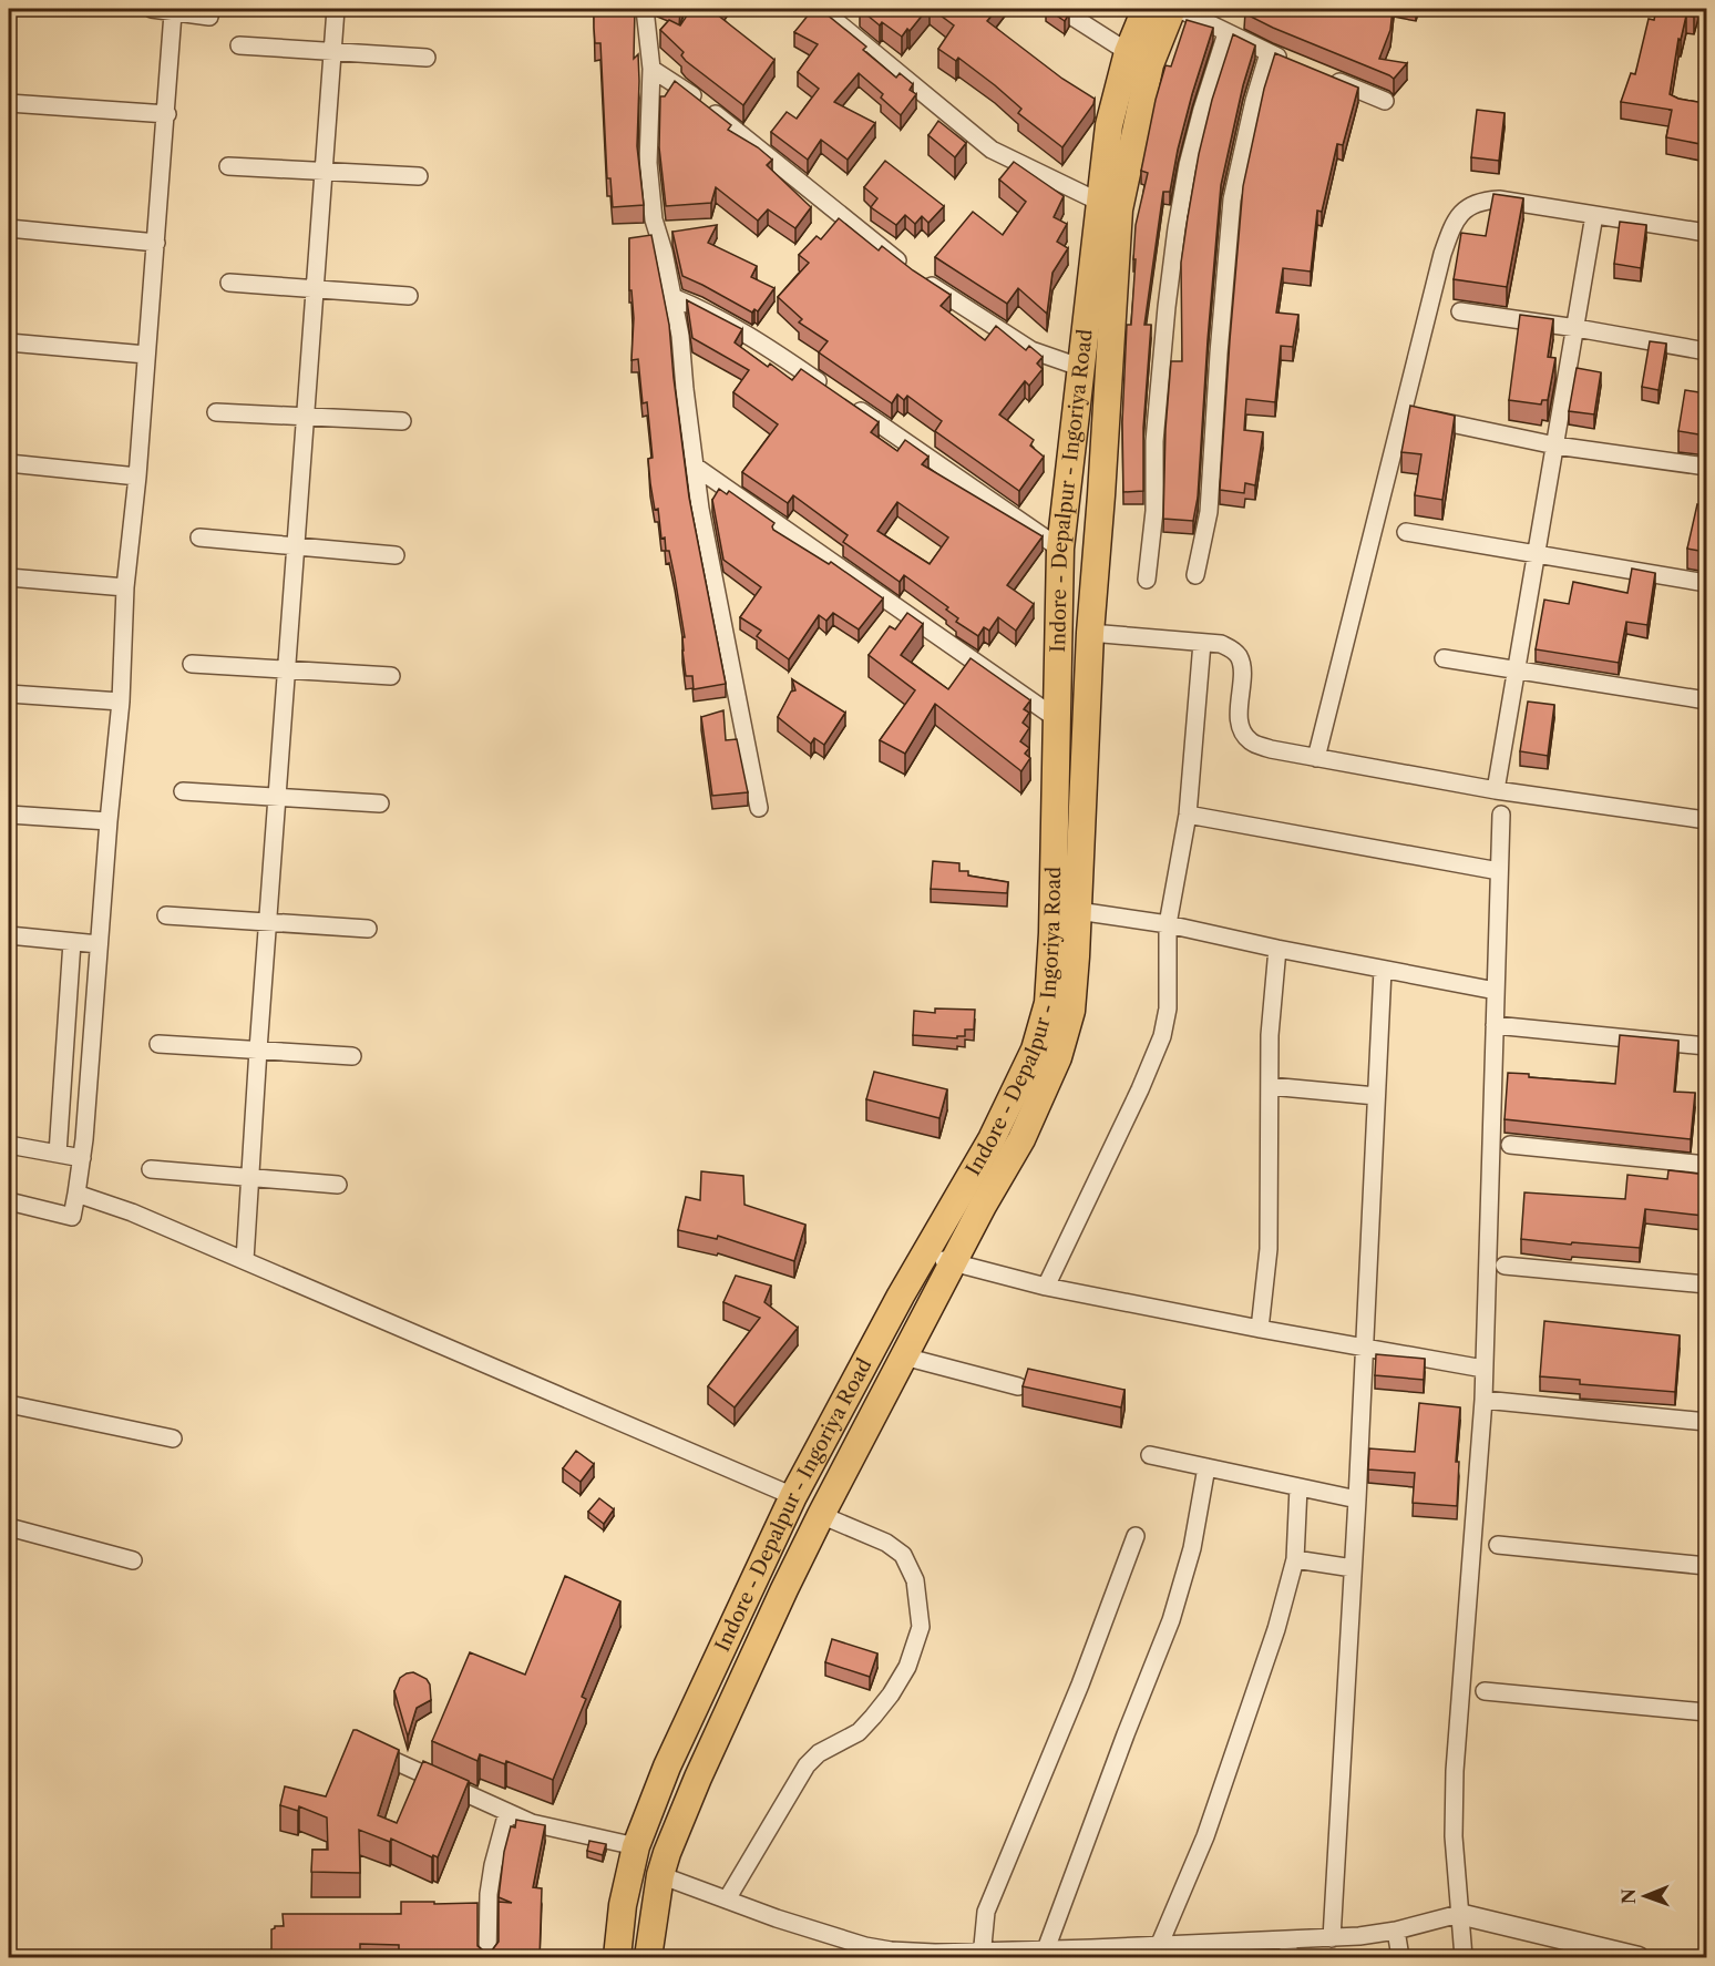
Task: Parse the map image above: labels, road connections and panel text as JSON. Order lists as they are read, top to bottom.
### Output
{
  "streets": {
    "main road": ["Indore - Depalpur - Ingoriya Road"]
  },
  "north": "left"
}
